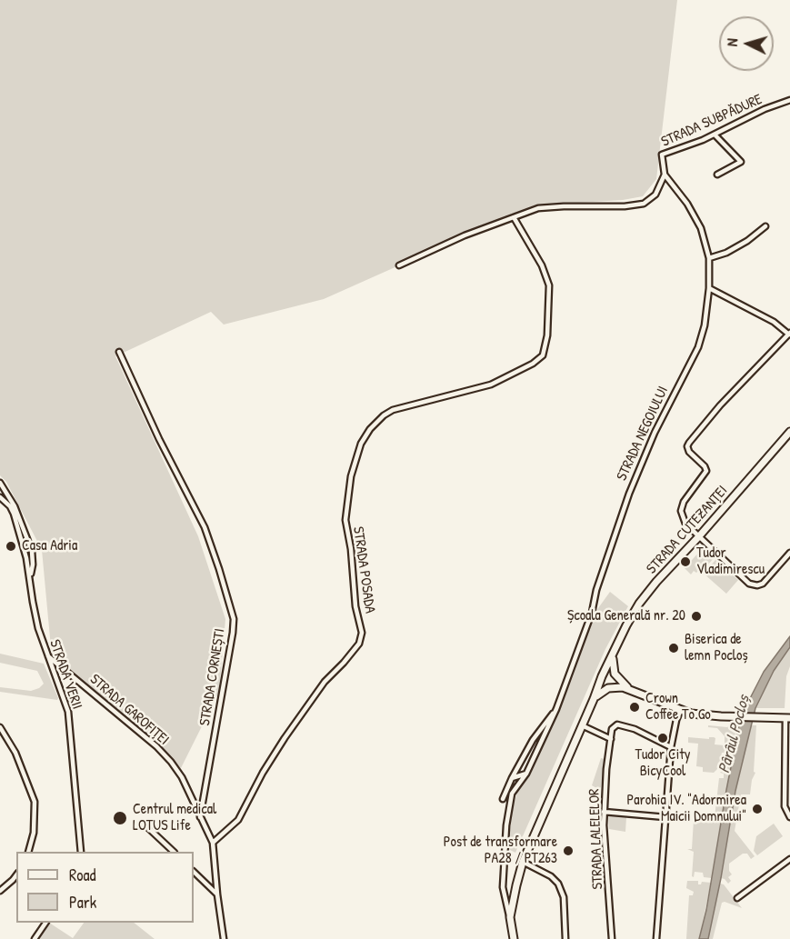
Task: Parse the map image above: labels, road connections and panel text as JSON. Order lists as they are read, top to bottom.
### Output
{
  "streets": {
    "street": [
      "STRADA SUBPĂDURE",
      "STRADA NEGOIULUI",
      "STRADA CUTEZANȚEI",
      "STRADA POSADA",
      "STRADA VERII",
      "STRADA CORNEȘTI",
      "STRADA GAROFIȚEI",
      "STRADA LALELELOR"
    ]
  },
  "crossings": [
    ["STRADA SUBPĂDURE", "STRADA NEGOIULUI"],
    ["STRADA NEGOIULUI", "STRADA CUTEZANȚEI"],
    ["STRADA VERII", "STRADA GAROFIȚEI"],
    ["STRADA CORNEȘTI", "STRADA GAROFIȚEI"]
  ],
  "water": ["Pârâul Pocloș"],
  "places": [
    "Casa Adria",
    "Tudor Vladimirescu",
    "Școala Generală nr. 20",
    "Biserica de lemn Pocloș",
    "Crown Coffee To Go",
    "Tudor City BicyCool",
    "Parohia IV. \"Adormirea Maicii Domnului\"",
    "Centrul medical LOTUS Life",
    "Post de transformare PA28 / PT263"
  ],
  "legend": ["Road", "Park"],
  "north": "left"
}
